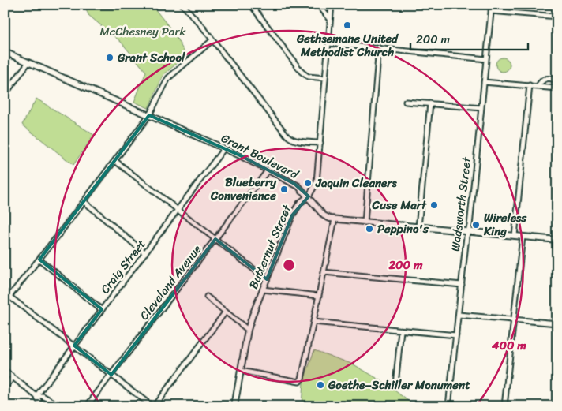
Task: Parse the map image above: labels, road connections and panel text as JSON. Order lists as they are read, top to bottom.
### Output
{
  "streets": {
    "street": [
      "Grant Boulevard",
      "Wadsworth Street",
      "Butternut Street",
      "Craig Street",
      "Cleveland Avenue"
    ]
  },
  "crossings": [
    ["Grant Boulevard", "Wadsworth Street"],
    ["Grant Boulevard", "Butternut Street"],
    ["Grant Boulevard", "Craig Street"],
    ["Grant Boulevard", "Cleveland Avenue"]
  ],
  "parks": ["McChesney Park"],
  "places": [
    "Gethsemane United Methodist Church",
    "Grant School",
    "Jaquin Cleaners",
    "Blueberry Convenience",
    "Cuse Mart",
    "Wireless King",
    "Peppino's",
    "Goethe–Schiller Monument"
  ],
  "scale_bar": "200 m",
  "rings": ["200 m", "400 m"]
}
